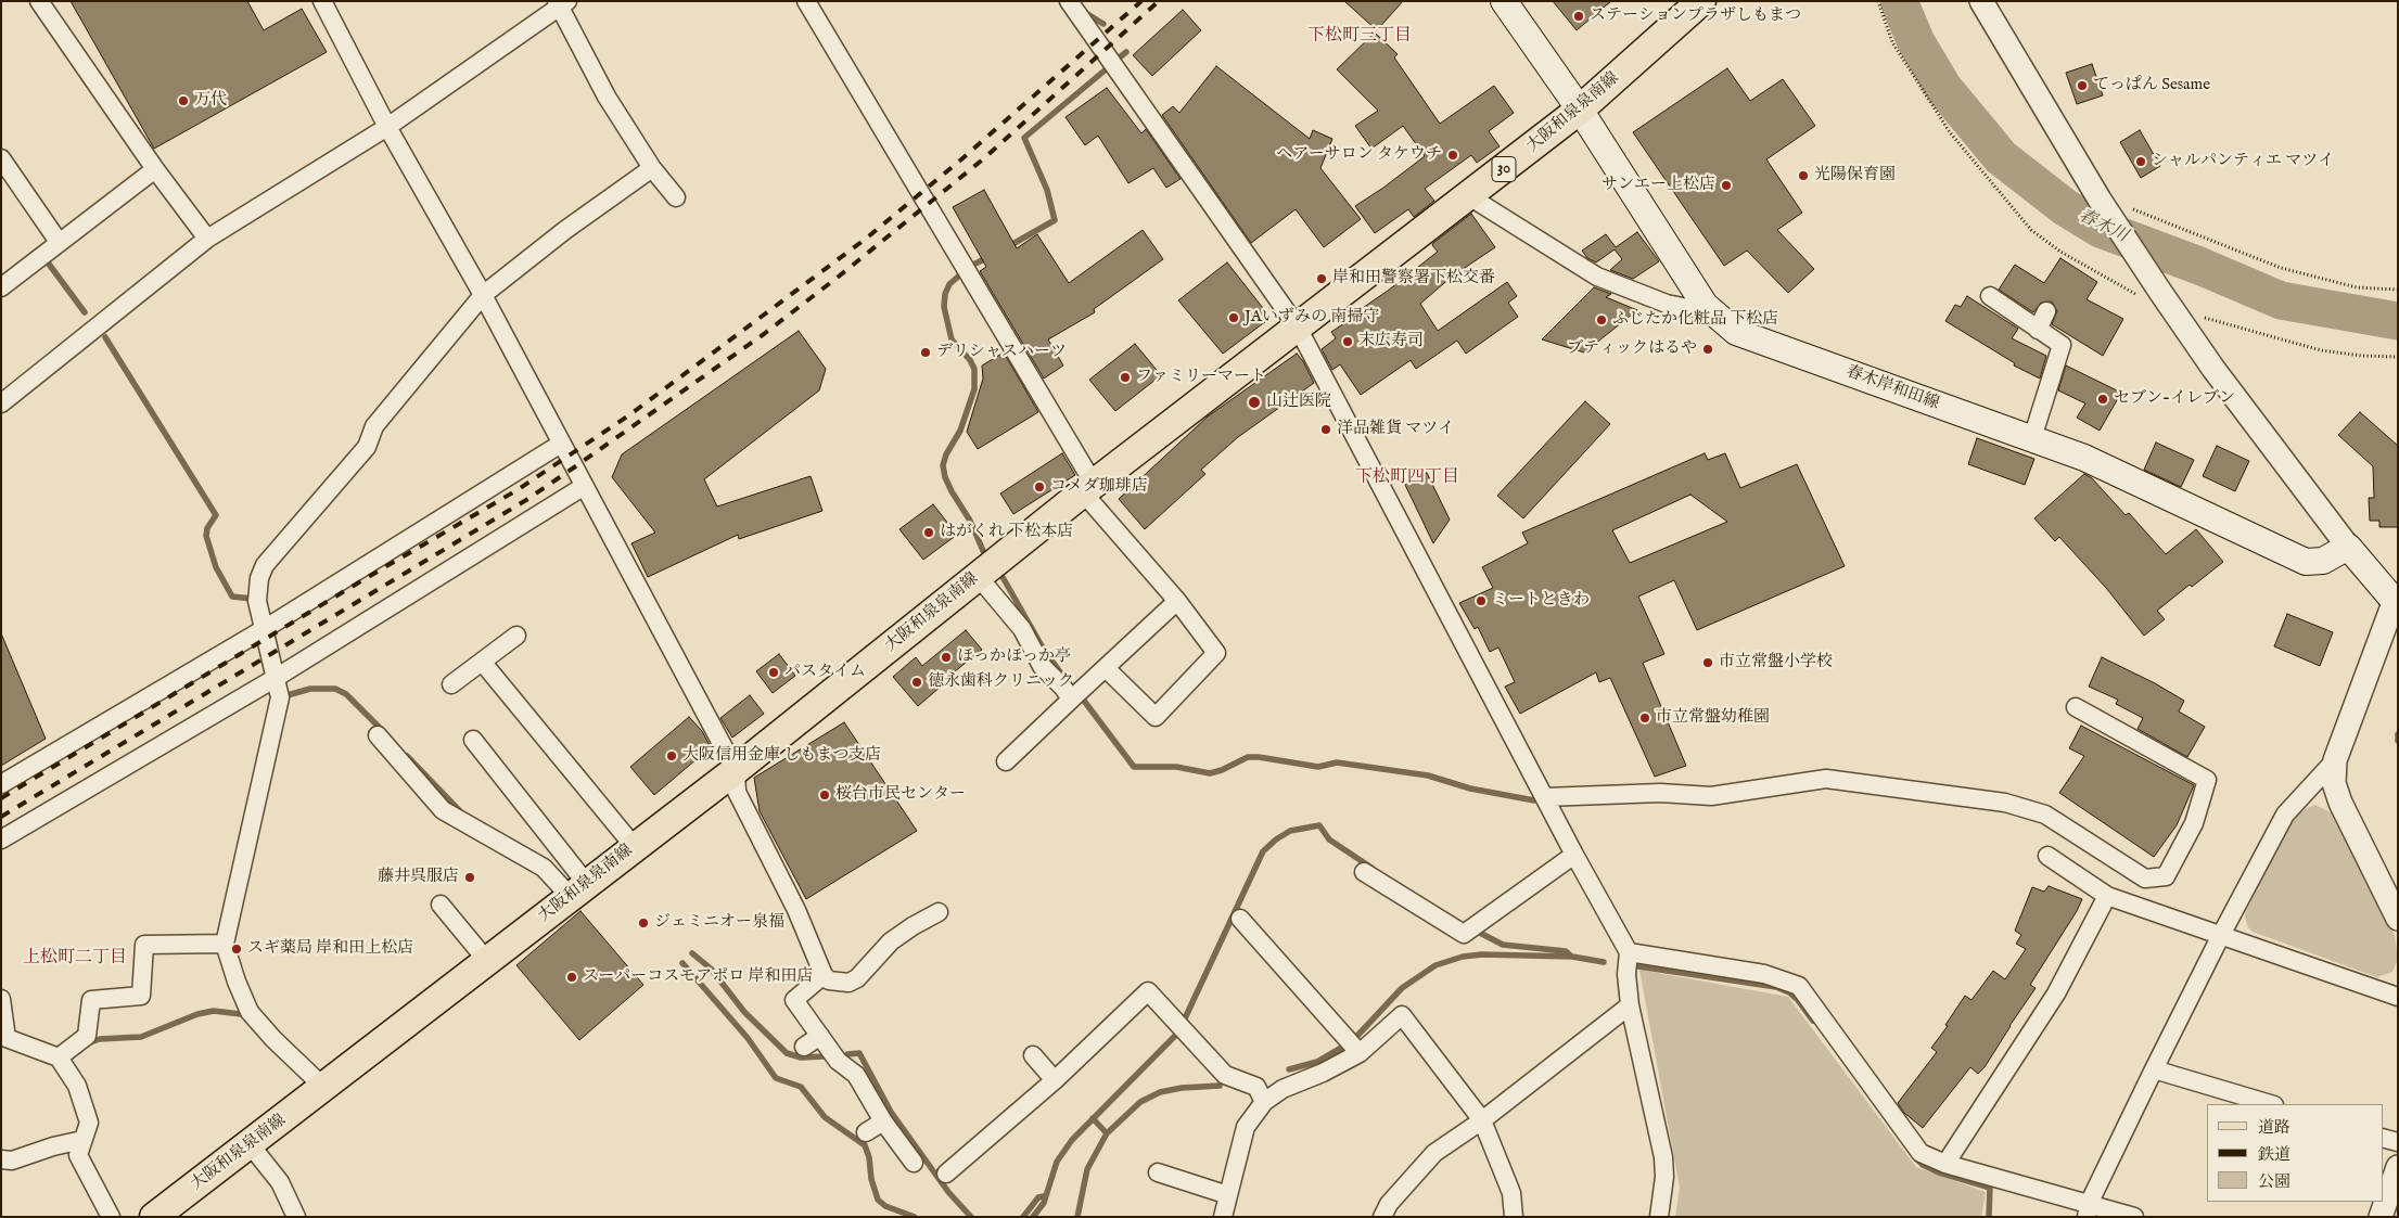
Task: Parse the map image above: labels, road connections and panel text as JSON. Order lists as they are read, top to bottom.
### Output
{
  "streets": {
    "main road": ["大阪和泉泉南線", "30", "春木岸和田線"]
  },
  "crossings": [
    ["大阪和泉泉南線", "春木岸和田線"]
  ],
  "districts": ["下松町三丁目", "下松町四丁目", "上松町二丁目"],
  "water": ["春木川"],
  "places": [
    "ステーションプラザしもまつ",
    "てっぱん Sesame",
    "万代",
    "ヘアーサロン タケウチ",
    "シャルパンティエ マツイ",
    "光陽保育園",
    "サンエー上松店",
    "岸和田警察署下松交番",
    "JAいずみの 南掃守",
    "ふじたか化粧品 下松店",
    "末広寿司",
    "ブティックはるや",
    "デリシャスハーツ",
    "ファミリーマート",
    "セブン-イレブン",
    "山辻医院",
    "洋品雑貨 マツイ",
    "コメダ珈琲店",
    "はがくれ 下松本店",
    "ミートときわ",
    "ほっかほっか亭",
    "市立常盤小学校",
    "パスタイム",
    "徳永歯科クリニック",
    "市立常盤幼稚園",
    "大阪信用金庫 しもまつ支店",
    "桜台市民センター",
    "藤井呉服店",
    "ジェミニオー泉福",
    "スギ薬局 岸和田上松店",
    "スーパーコスモアポロ 岸和田店"
  ],
  "legend": ["道路", "鉄道", "公園"]
}
